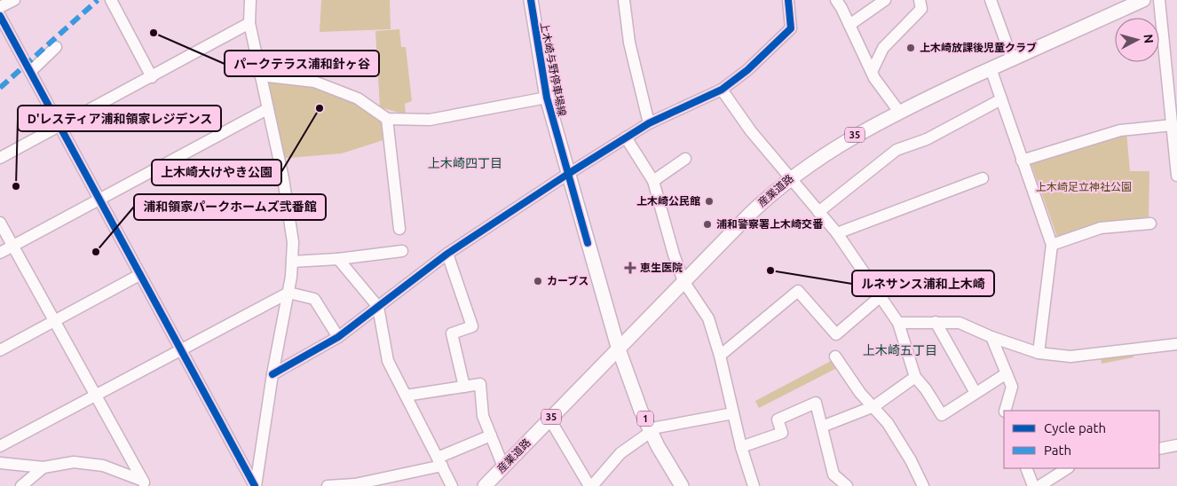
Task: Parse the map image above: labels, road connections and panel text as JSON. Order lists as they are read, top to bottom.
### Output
{
  "streets": {
    "main road": [
      "上木崎与野停車場線",
      "35",
      "産業道路",
      "1"
    ]
  },
  "crossings": [
    ["上木崎与野停車場線", "産業道路"],
    ["上木崎与野停車場線", "1"],
    ["産業道路", "1"]
  ],
  "districts": ["上木崎四丁目", "上木崎五丁目"],
  "parks": ["上木崎足立神社公園"],
  "places": {
    "other": [
      "パークテラス浦和針ヶ谷",
      "上木崎放課後児童クラブ",
      "上木崎大けやき公園",
      "D'レスティア浦和領家レジデンス",
      "上木崎公民館",
      "浦和警察署上木崎交番",
      "浦和領家パークホームズ弐番館",
      "ルネサンス浦和上木崎",
      "カーブス"
    ],
    "health": ["恵生医院"]
  },
  "legend": ["Cycle path", "Path"],
  "north": "right"
}
